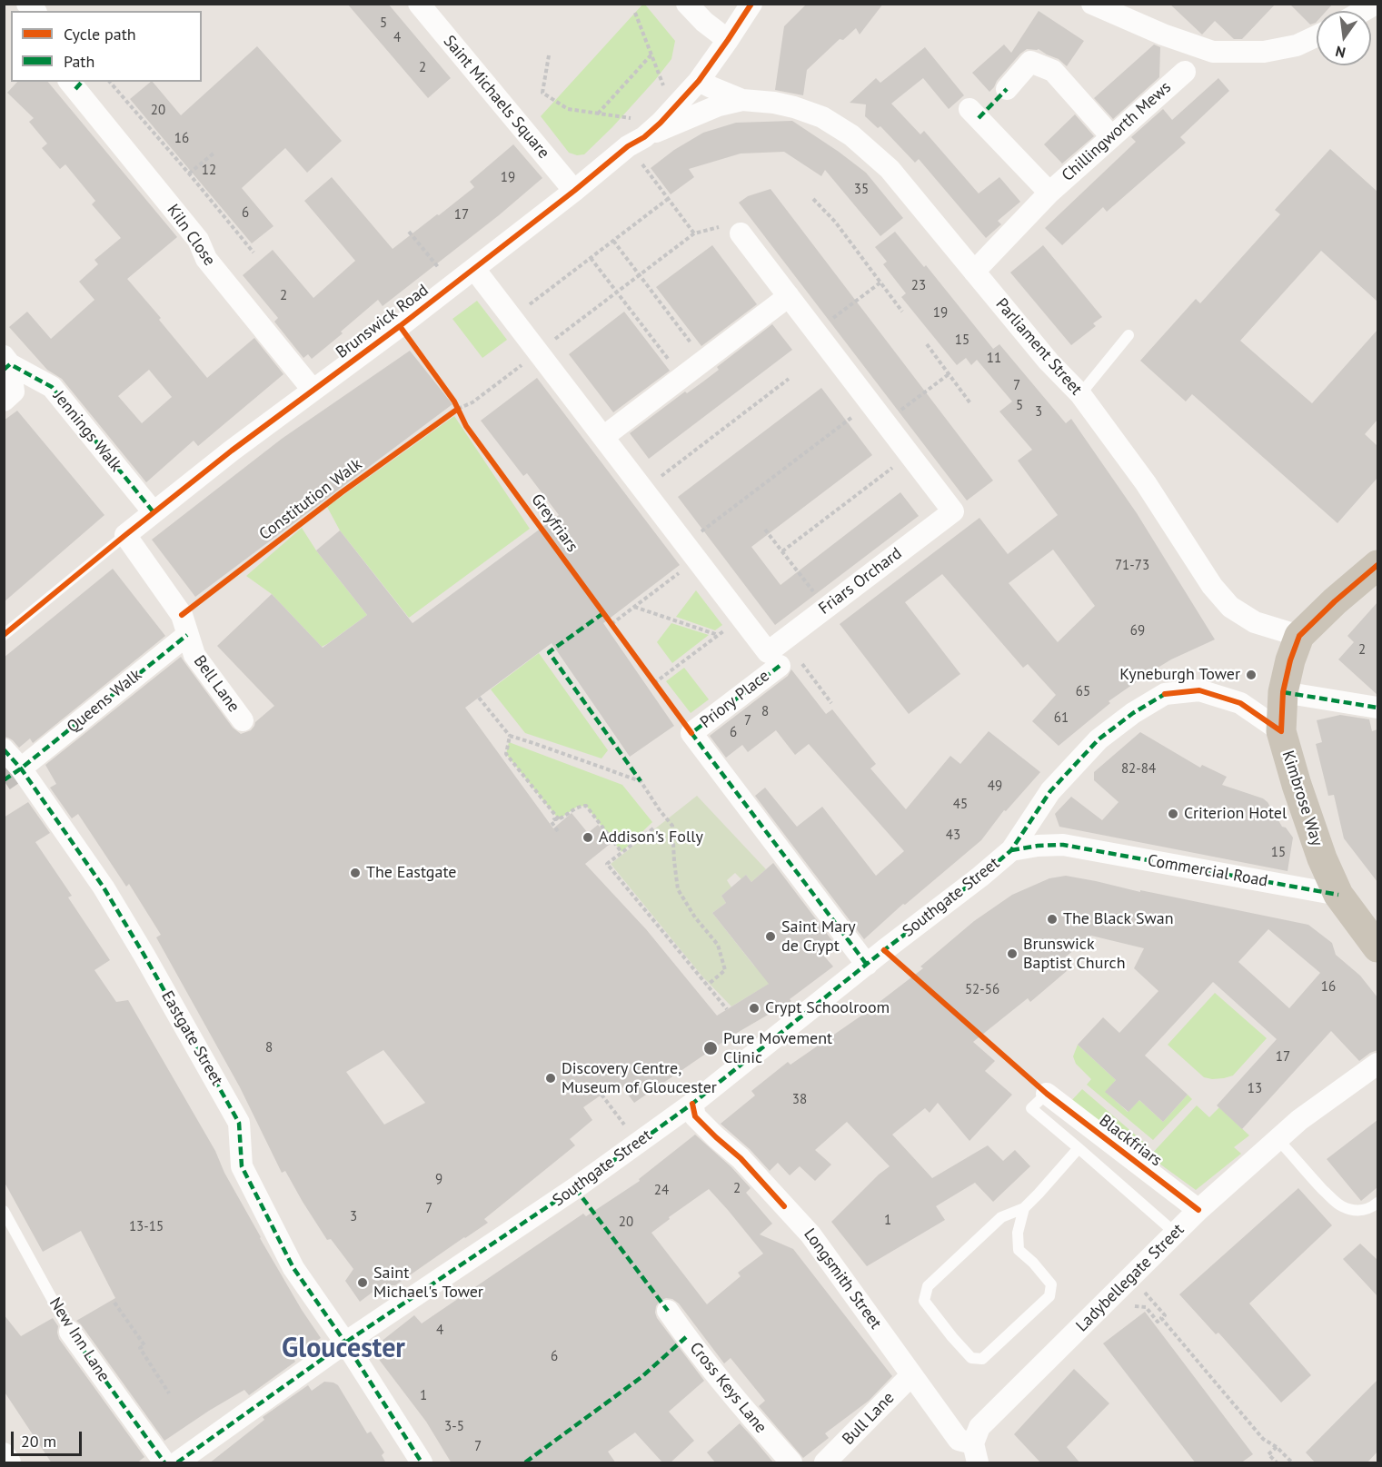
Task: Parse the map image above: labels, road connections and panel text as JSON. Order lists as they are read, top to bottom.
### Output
{
  "streets": {
    "main road": ["Kimbrose Way"],
    "street": [
      "Saint Michaels Square",
      "Chillingworth Mews",
      "Kiln Close",
      "Brunswick Road",
      "Parliament Street",
      "Jennings Walk",
      "Friars Orchard",
      "Bell Lane",
      "Priory Place",
      "Queens Walk",
      "Commercial Road",
      "Southgate Street",
      "Eastgate Street",
      "Blackfriars",
      "Ladybellegate Street",
      "Longsmith Street",
      "New Inn Lane",
      "Cross Keys Lane",
      "Bull Lane"
    ],
    "cycle path": ["Constitution Walk", "Greyfriars"]
  },
  "crossings": [
    ["Saint Michaels Square", "Brunswick Road"],
    ["Chillingworth Mews", "Parliament Street"],
    ["Kiln Close", "Brunswick Road"],
    ["Brunswick Road", "Parliament Street"],
    ["Brunswick Road", "Jennings Walk"],
    ["Brunswick Road", "Friars Orchard"],
    ["Brunswick Road", "Bell Lane"],
    ["Parliament Street", "Kimbrose Way"],
    ["Bell Lane", "Queens Walk"],
    ["Priory Place", "Southgate Street"],
    ["Queens Walk", "Eastgate Street"],
    ["Kimbrose Way", "Commercial Road"],
    ["Kimbrose Way", "Southgate Street"],
    ["Commercial Road", "Southgate Street"],
    ["Southgate Street", "Eastgate Street"],
    ["Southgate Street", "Longsmith Street"],
    ["Blackfriars", "Ladybellegate Street"],
    ["Ladybellegate Street", "Longsmith Street"],
    ["Longsmith Street", "Bull Lane"]
  ],
  "districts": ["Gloucester"],
  "places": [
    "Kyneburgh Tower",
    "Criterion Hotel",
    "Addison's Folly",
    "The Eastgate",
    "The Black Swan",
    "Saint Mary de Crypt",
    "Brunswick Baptist Church",
    "Crypt Schoolroom",
    "Pure Movement Clinic",
    "Discovery Centre, Museum of Gloucester",
    "Saint Michael's Tower"
  ],
  "house_numbers": [
    "5",
    "4",
    "2",
    "20",
    "16",
    "12",
    "19",
    "35",
    "6",
    "17",
    "23",
    "2",
    "19",
    "15",
    "11",
    "7",
    "5",
    "3",
    "71-73",
    "69",
    "2",
    "65",
    "8",
    "61",
    "7",
    "6",
    "82-84",
    "49",
    "45",
    "43",
    "15",
    "16",
    "52-56",
    "8",
    "17",
    "13",
    "38",
    "9",
    "2",
    "24",
    "7",
    "3",
    "1",
    "20",
    "13-15",
    "4",
    "6",
    "1",
    "3-5",
    "7"
  ],
  "legend": ["Cycle path", "Path"],
  "scale_bar": "20 m",
  "north": "bottom"
}
